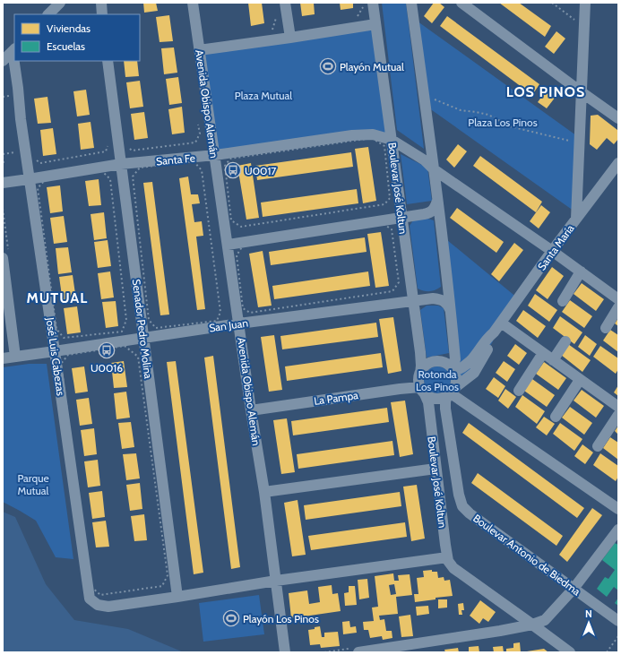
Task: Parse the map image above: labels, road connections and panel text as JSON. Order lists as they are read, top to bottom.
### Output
{
  "streets": {
    "street": [
      "Avenida Obispo Alemán",
      "Santa Fe",
      "Boulevar José Koltun",
      "Santa María",
      "San Juan",
      "Senador Pedro Molina",
      "José Luis Cabezas",
      "La Pampa",
      "Boulevar Antonio de Biedma"
    ]
  },
  "crossings": [
    ["Avenida Obispo Alemán", "Santa Fe"],
    ["Avenida Obispo Alemán", "San Juan"],
    ["Avenida Obispo Alemán", "La Pampa"],
    ["Santa Fe", "Boulevar José Koltun"],
    ["Santa Fe", "Santa María"],
    ["Santa Fe", "Senador Pedro Molina"],
    ["Santa Fe", "José Luis Cabezas"],
    ["Boulevar José Koltun", "Santa María"],
    ["Boulevar José Koltun", "San Juan"],
    ["Boulevar José Koltun", "La Pampa"],
    ["Boulevar José Koltun", "Boulevar Antonio de Biedma"],
    ["Santa María", "La Pampa"],
    ["San Juan", "Senador Pedro Molina"],
    ["San Juan", "José Luis Cabezas"],
    ["Senador Pedro Molina", "José Luis Cabezas"]
  ],
  "districts": ["LOS PINOS", "MUTUAL"],
  "parks": [
    "Plaza Mutual",
    "Plaza Los Pinos",
    "Rotonda Los Pinos",
    "Parque Mutual"
  ],
  "places": {
    "sports": ["Playón Mutual", "Playón Los Pinos"],
    "bus stop": ["U0017", "U0016"]
  },
  "legend": ["Viviendas", "Escuelas"],
  "north": "top"
}
